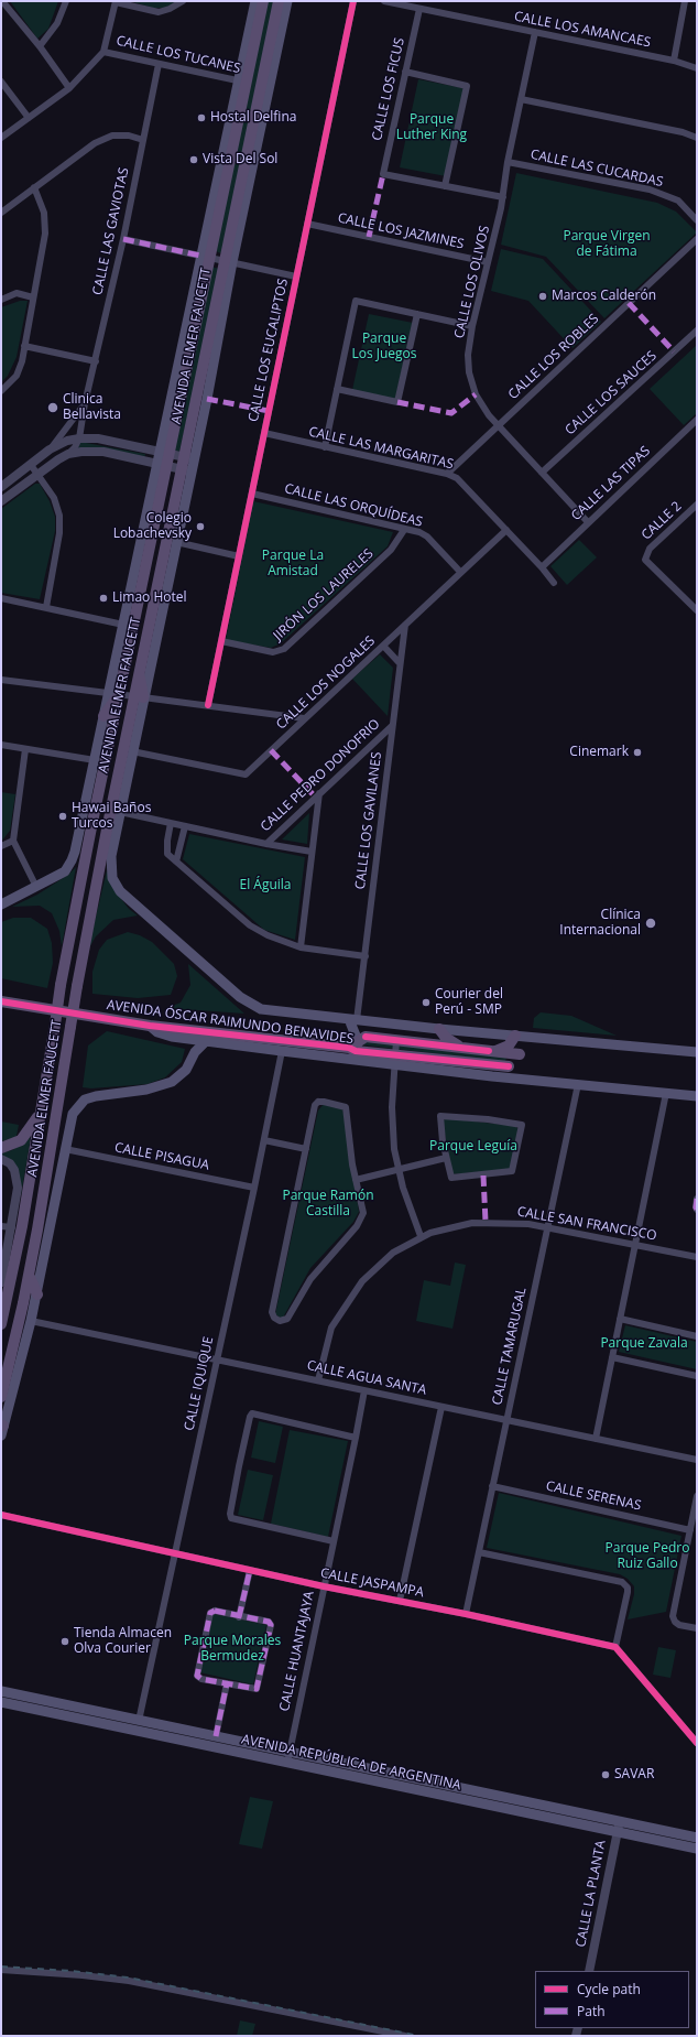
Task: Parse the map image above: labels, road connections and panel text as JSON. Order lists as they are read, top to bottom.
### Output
{
  "streets": {
    "main road": ["AVENIDA ELMER FAUCETT", "AVENIDA ÓSCAR RAIMUNDO BENAVIDES", "AVENIDA REPÚBLICA DE ARGENTINA"],
    "street": [
      "CALLE LOS AMANCAES",
      "CALLE LOS TUCANES",
      "CALLE LOS FICUS",
      "CALLE LAS CUCARDAS",
      "CALLE LAS GAVIOTAS",
      "CALLE LOS JAZMINES",
      "CALLE LOS OLIVOS",
      "CALLE LOS EUCALIPTOS",
      "CALLE LOS ROBLES",
      "CALLE LOS SAUCES",
      "CALLE LAS MARGARITAS",
      "CALLE LAS TIPAS",
      "CALLE LAS ORQUÍDEAS",
      "CALLE 2",
      "JIRÓN LOS LAURELES",
      "CALLE LOS NOGALES",
      "CALLE PEDRO DONOFRIO",
      "CALLE LOS GAVILANES",
      "CALLE PISAGUA",
      "CALLE SAN FRANCISCO",
      "CALLE TAMARUGAL",
      "CALLE AGUA SANTA",
      "CALLE IQUIQUE",
      "CALLE SERENAS",
      "CALLE JASPAMPA",
      "CALLE HUANTAJAYA",
      "CALLE LA PLANTA"
    ]
  },
  "crossings": [
    ["CALLE LOS AMANCAES", "CALLE LOS FICUS"],
    ["CALLE LOS AMANCAES", "CALLE LOS OLIVOS"],
    ["CALLE LOS TUCANES", "CALLE LAS GAVIOTAS"],
    ["CALLE LOS TUCANES", "AVENIDA ELMER FAUCETT"],
    ["CALLE LAS CUCARDAS", "CALLE LOS OLIVOS"],
    ["CALLE LOS JAZMINES", "CALLE LOS OLIVOS"],
    ["CALLE LOS JAZMINES", "CALLE LOS EUCALIPTOS"],
    ["CALLE LOS OLIVOS", "CALLE LOS ROBLES"],
    ["CALLE LOS OLIVOS", "CALLE LOS SAUCES"],
    ["CALLE LOS OLIVOS", "CALLE LAS TIPAS"],
    ["AVENIDA ELMER FAUCETT", "CALLE LOS NOGALES"],
    ["AVENIDA ELMER FAUCETT", "CALLE PEDRO DONOFRIO"],
    ["AVENIDA ELMER FAUCETT", "AVENIDA ÓSCAR RAIMUNDO BENAVIDES"],
    ["CALLE LOS EUCALIPTOS", "CALLE LAS MARGARITAS"],
    ["CALLE LOS EUCALIPTOS", "CALLE LAS ORQUÍDEAS"],
    ["CALLE LOS EUCALIPTOS", "JIRÓN LOS LAURELES"],
    ["CALLE LOS ROBLES", "CALLE LAS MARGARITAS"],
    ["CALLE LAS MARGARITAS", "CALLE LAS TIPAS"],
    ["CALLE LAS MARGARITAS", "CALLE LOS NOGALES"],
    ["CALLE LAS ORQUÍDEAS", "JIRÓN LOS LAURELES"],
    ["CALLE LAS ORQUÍDEAS", "CALLE LOS NOGALES"],
    ["CALLE LOS NOGALES", "CALLE LOS GAVILANES"],
    ["CALLE PEDRO DONOFRIO", "CALLE LOS GAVILANES"],
    ["CALLE LOS GAVILANES", "AVENIDA ÓSCAR RAIMUNDO BENAVIDES"],
    ["AVENIDA ÓSCAR RAIMUNDO BENAVIDES", "CALLE PISAGUA"],
    ["AVENIDA ÓSCAR RAIMUNDO BENAVIDES", "CALLE TAMARUGAL"],
    ["AVENIDA ÓSCAR RAIMUNDO BENAVIDES", "CALLE AGUA SANTA"],
    ["AVENIDA ÓSCAR RAIMUNDO BENAVIDES", "CALLE IQUIQUE"],
    ["CALLE PISAGUA", "CALLE IQUIQUE"],
    ["CALLE SAN FRANCISCO", "CALLE TAMARUGAL"],
    ["CALLE SAN FRANCISCO", "CALLE AGUA SANTA"],
    ["CALLE TAMARUGAL", "CALLE AGUA SANTA"],
    ["CALLE TAMARUGAL", "CALLE SERENAS"],
    ["CALLE TAMARUGAL", "CALLE JASPAMPA"],
    ["CALLE AGUA SANTA", "CALLE IQUIQUE"],
    ["CALLE AGUA SANTA", "CALLE HUANTAJAYA"],
    ["CALLE IQUIQUE", "CALLE JASPAMPA"],
    ["CALLE IQUIQUE", "AVENIDA REPÚBLICA DE ARGENTINA"],
    ["CALLE JASPAMPA", "CALLE HUANTAJAYA"],
    ["CALLE HUANTAJAYA", "AVENIDA REPÚBLICA DE ARGENTINA"],
    ["AVENIDA REPÚBLICA DE ARGENTINA", "CALLE LA PLANTA"]
  ],
  "parks": [
    "Parque Luther King",
    "Parque Virgen de Fátima",
    "Parque Los Juegos",
    "Parque La Amistad",
    "El Águila",
    "Parque Leguía",
    "Parque Ramón Castilla",
    "Parque Zavala",
    "Parque Pedro Ruiz Gallo",
    "Parque Morales Bermudez"
  ],
  "places": [
    "Hostal Delfina",
    "Vista Del Sol",
    "Marcos Calderón",
    "Clinica Bellavista",
    "Colegio Lobachevsky",
    "Limao Hotel",
    "Cinemark",
    "Hawai Baños Turcos",
    "Clínica Internacional",
    "Courier del Perú - SMP",
    "Tienda Almacen Olva Courier",
    "SAVAR"
  ],
  "legend": ["Cycle path", "Path"]
}
